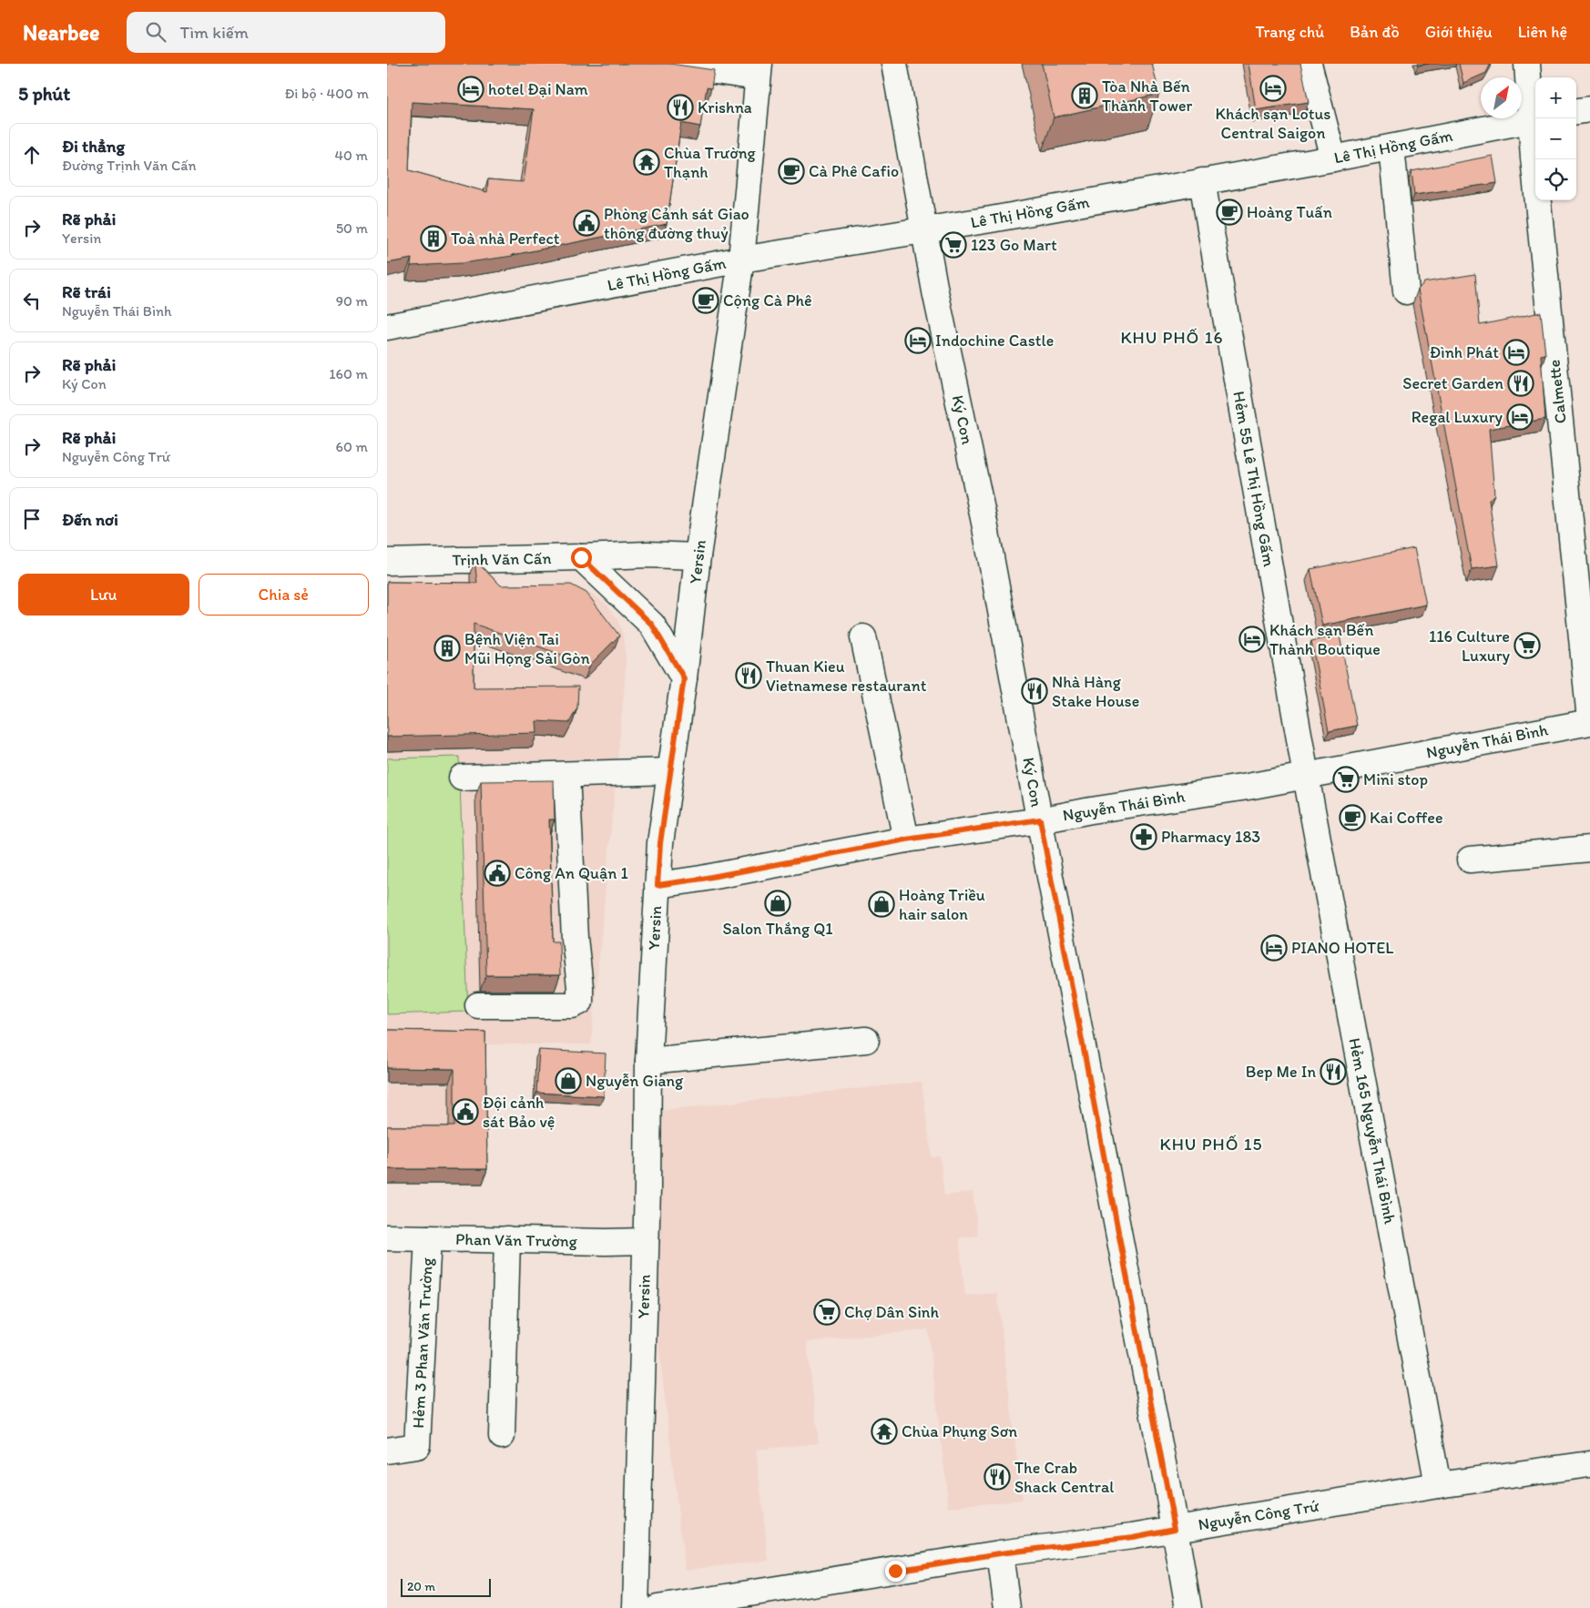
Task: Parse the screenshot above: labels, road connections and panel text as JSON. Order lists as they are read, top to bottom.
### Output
{
  "streets": {
    "street": [
      "Lê Thị Hồng Gấm",
      "Calmette",
      "Ký Con",
      "Hẻm 55 Lê Thị Hồng Gấm",
      "Trịnh Văn Cấn",
      "Yersin",
      "Nguyễn Thái Bình",
      "Hẻm 165 Nguyễn Thái Bình",
      "Phan Văn Trường",
      "Hẻm 3 Phan Văn Trường",
      "Nguyễn Công Trứ"
    ]
  },
  "crossings": [
    ["Lê Thị Hồng Gấm", "Calmette"],
    ["Lê Thị Hồng Gấm", "Ký Con"],
    ["Lê Thị Hồng Gấm", "Hẻm 55 Lê Thị Hồng Gấm"],
    ["Lê Thị Hồng Gấm", "Yersin"],
    ["Calmette", "Nguyễn Thái Bình"],
    ["Ký Con", "Nguyễn Thái Bình"],
    ["Ký Con", "Nguyễn Công Trứ"],
    ["Hẻm 55 Lê Thị Hồng Gấm", "Nguyễn Thái Bình"],
    ["Hẻm 55 Lê Thị Hồng Gấm", "Hẻm 165 Nguyễn Thái Bình"],
    ["Trịnh Văn Cấn", "Yersin"],
    ["Yersin", "Nguyễn Thái Bình"],
    ["Yersin", "Phan Văn Trường"],
    ["Nguyễn Thái Bình", "Hẻm 165 Nguyễn Thái Bình"],
    ["Hẻm 165 Nguyễn Thái Bình", "Nguyễn Công Trứ"],
    ["Phan Văn Trường", "Hẻm 3 Phan Văn Trường"]
  ],
  "districts": ["KHU PHỐ 16", "KHU PHỐ 15"],
  "places": {
    "hotel": [
      "Khách sạn Lotus Central Saigon",
      "hotel Đại Nam",
      "Indochine Castle",
      "Đình Phát",
      "Regal Luxury",
      "Khách sạn Bến Thành Boutique",
      "PIANO HOTEL"
    ],
    "building": ["Tòa Nhà Bến Thành Tower", "Toà nhà Perfect", "Bệnh Viện Tai Mũi Họng Sài Gòn"],
    "restaurant": [
      "Krishna",
      "Secret Garden",
      "Thuan Kieu Vietnamese restaurant",
      "Nhà Hàng Stake House",
      "Bep Me In",
      "The Crab Shack Central"
    ],
    "temple": ["Chùa Trường Thạnh", "Chùa Phụng Sơn"],
    "cafe": [
      "Cà Phê Cafio",
      "Hoàng Tuấn",
      "Cộng Cà Phê",
      "Kai Coffee"
    ],
    "public building": ["Phòng Cảnh sát Giao thông đường thuỷ", "Công An Quận 1", "Đội cảnh sát Bảo vệ"],
    "supermarket": [
      "123 Go Mart",
      "116 Culture Luxury",
      "Mini stop",
      "Chợ Dân Sinh"
    ],
    "pharmacy": ["Pharmacy 183"],
    "shop": ["Salon Thắng Q1", "Hoàng Triều hair salon", "Nguyễn Giang"]
  },
  "scale_bar": "20 m",
  "north": "top right",
  "page": {
    "header": "Nearbee",
    "search": "Tìm kiếm",
    "nav": [
      "Trang chủ",
      "Bản đồ",
      "Giới thiệu",
      "Liên hệ"
    ],
    "heading": ["5 phút", "Đi bộ · 400 m"],
    "map_buttons": ["+", "−"],
    "list": [
      ["Đi thẳng", "Đường Trịnh Văn Cấn", "40 m"],
      ["Rẽ phải", "Yersin", "50 m"],
      ["Rẽ trái", "Nguyễn Thái Bình", "90 m"],
      ["Rẽ phải", "Ký Con", "160 m"],
      ["Rẽ phải", "Nguyễn Công Trứ", "60 m"],
      "Đến nơi"
    ],
    "buttons": ["Lưu", "Chia sẻ"],
    "scale": "20 m"
  }
}
